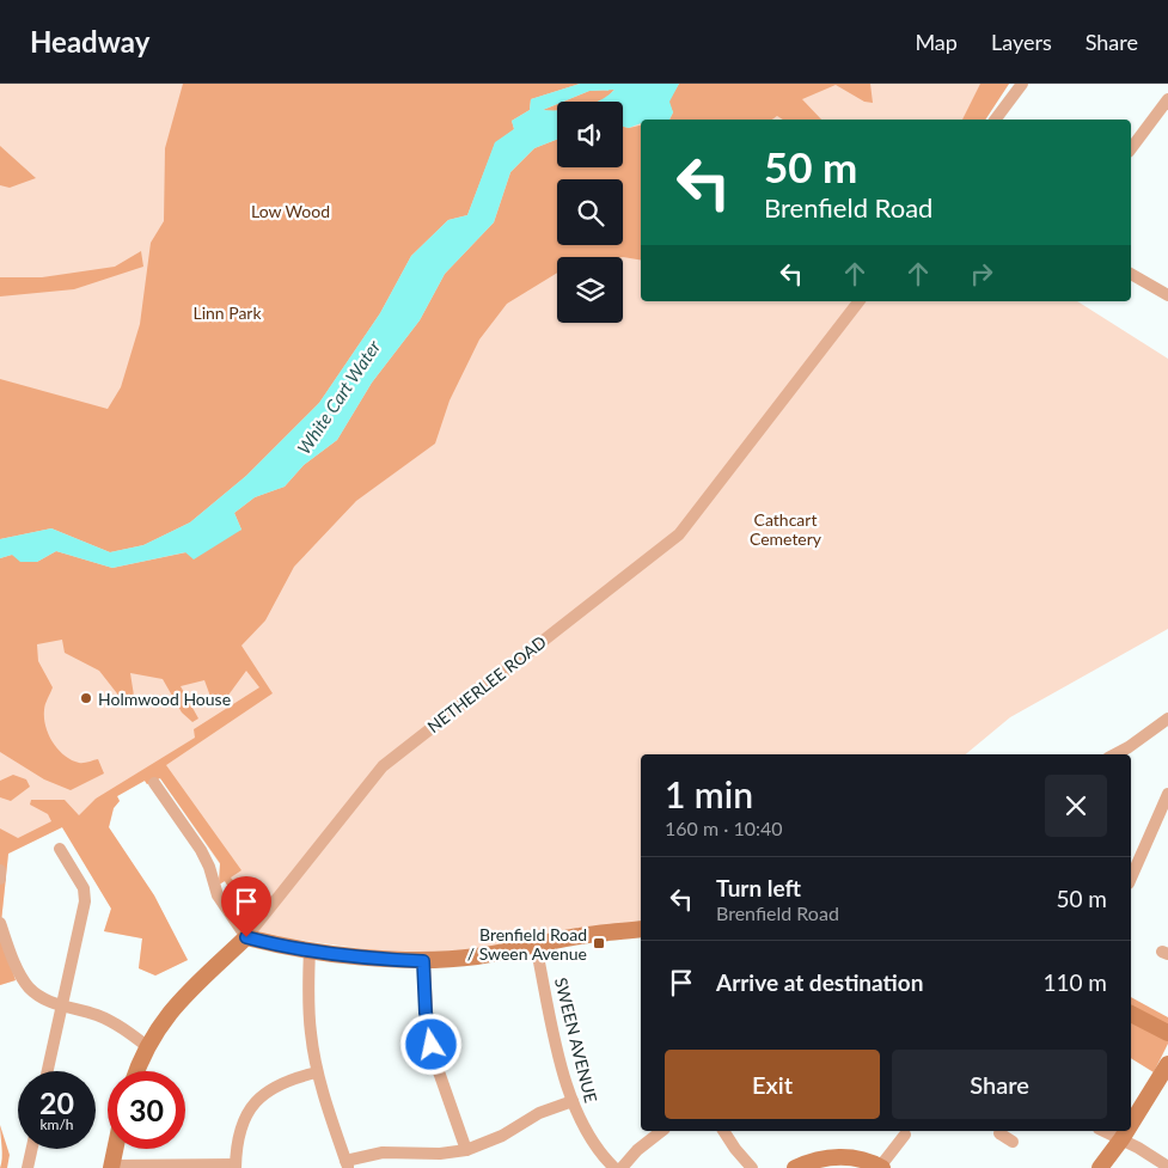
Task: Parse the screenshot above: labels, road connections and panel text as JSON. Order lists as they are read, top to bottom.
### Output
{
  "streets": {
    "street": ["NETHERLEE ROAD", "SWEEN AVENUE"]
  },
  "water": ["White Cart Water"],
  "parks": ["Low Wood", "Linn Park", "Cathcart Cemetery"],
  "places": {
    "other": ["Holmwood House"],
    "transit": ["Brenfield Road / Sween Avenue"]
  },
  "page": {
    "header": "Headway",
    "nav": ["Map", "Layers", "Share"],
    "turn": ["50 m", "Brenfield Road"],
    "heading": ["1 min", "160 m · 10:40"],
    "list": [
      {
        "name": "Turn left",
        "note": "Brenfield Road",
        "value": "50 m"
      },
      {
        "name": "Arrive at destination",
        "value": "110 m"
      }
    ],
    "buttons": ["Exit", "Share"],
    "speed": "20 km/h",
    "limit": "30"
  }
}
